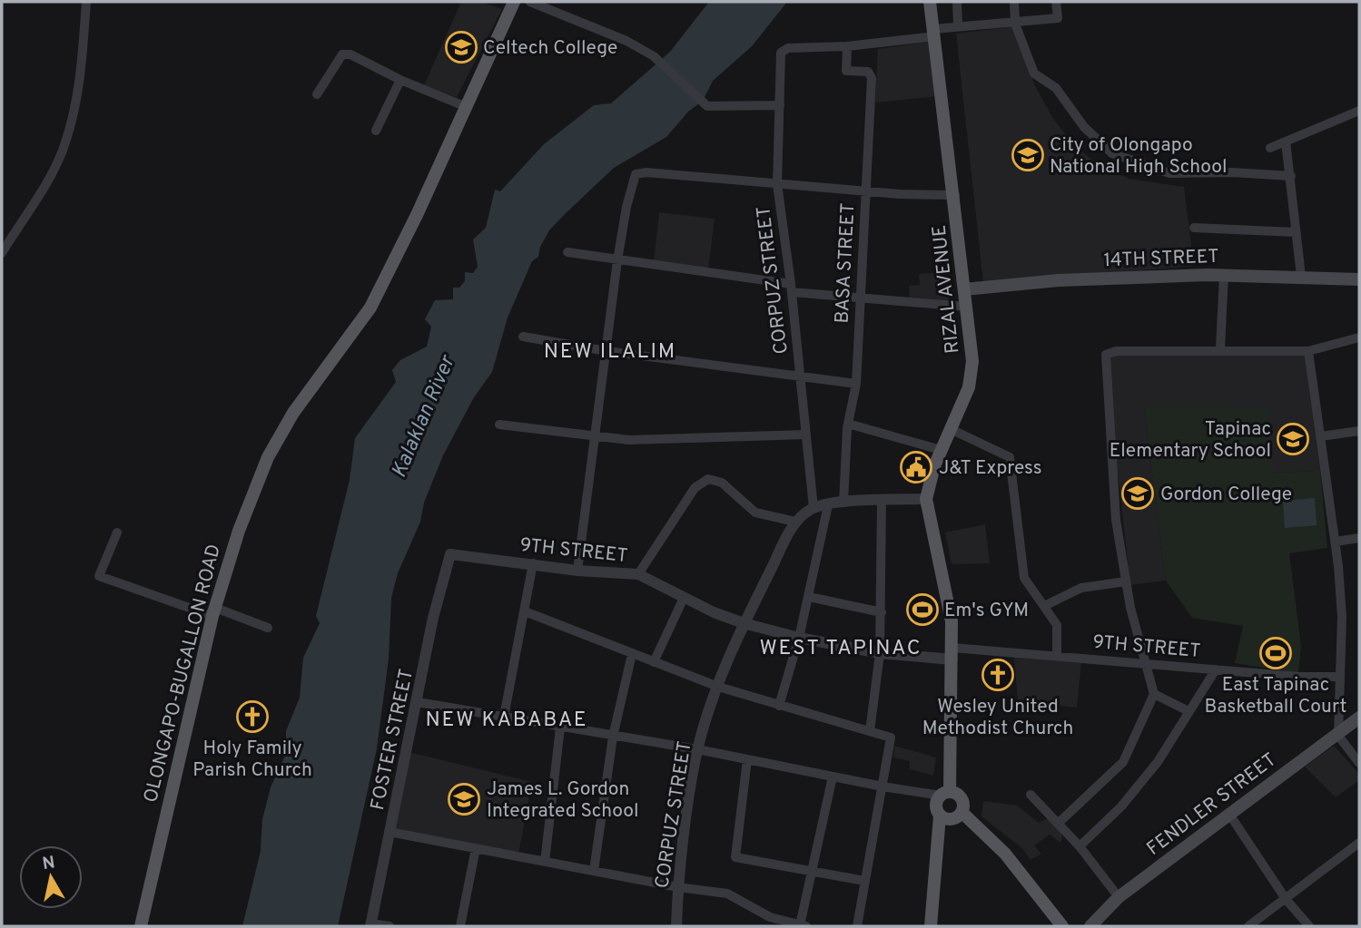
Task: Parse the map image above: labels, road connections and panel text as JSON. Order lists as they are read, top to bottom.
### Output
{
  "streets": {
    "main road": [
      "14TH STREET",
      "RIZAL AVENUE",
      "OLONGAPO-BUGALLON ROAD",
      "FENDLER STREET"
    ],
    "street": [
      "BASA STREET",
      "CORPUZ STREET",
      "9TH STREET",
      "FOSTER STREET"
    ]
  },
  "crossings": [
    ["14TH STREET", "RIZAL AVENUE"],
    ["BASA STREET", "CORPUZ STREET"],
    ["CORPUZ STREET", "RIZAL AVENUE"],
    ["CORPUZ STREET", "9TH STREET"],
    ["RIZAL AVENUE", "9TH STREET"],
    ["9TH STREET", "FOSTER STREET"]
  ],
  "districts": ["NEW ILALIM", "WEST TAPINAC", "NEW KABABAE"],
  "water": ["Kalaklan River"],
  "places": {
    "school or university": [
      "Celtech College",
      "City of Olongapo National High School",
      "Tapinac Elementary School",
      "Gordon College",
      "James L. Gordon Integrated School"
    ],
    "public building": ["J&T Express"],
    "sports": ["Em's GYM", "East Tapinac Basketball Court"],
    "church": ["Wesley United Methodist Church", "Holy Family Parish Church"]
  },
  "north": "top"
}
